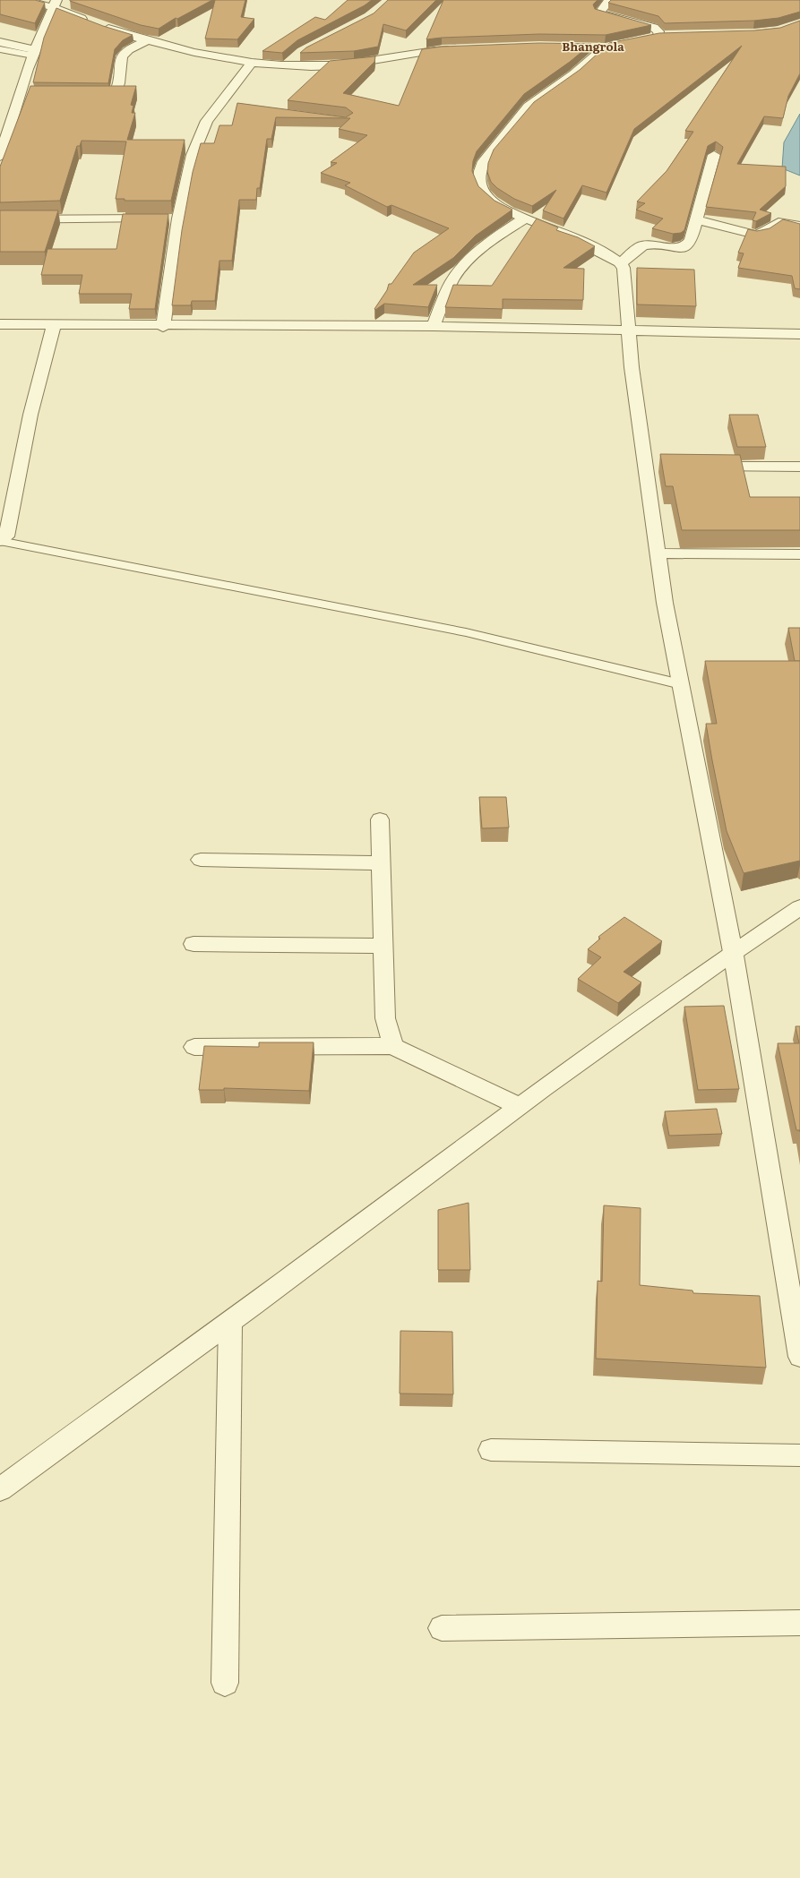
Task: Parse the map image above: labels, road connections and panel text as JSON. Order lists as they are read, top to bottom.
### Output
{
  "districts": ["Bhangrola"]
}
